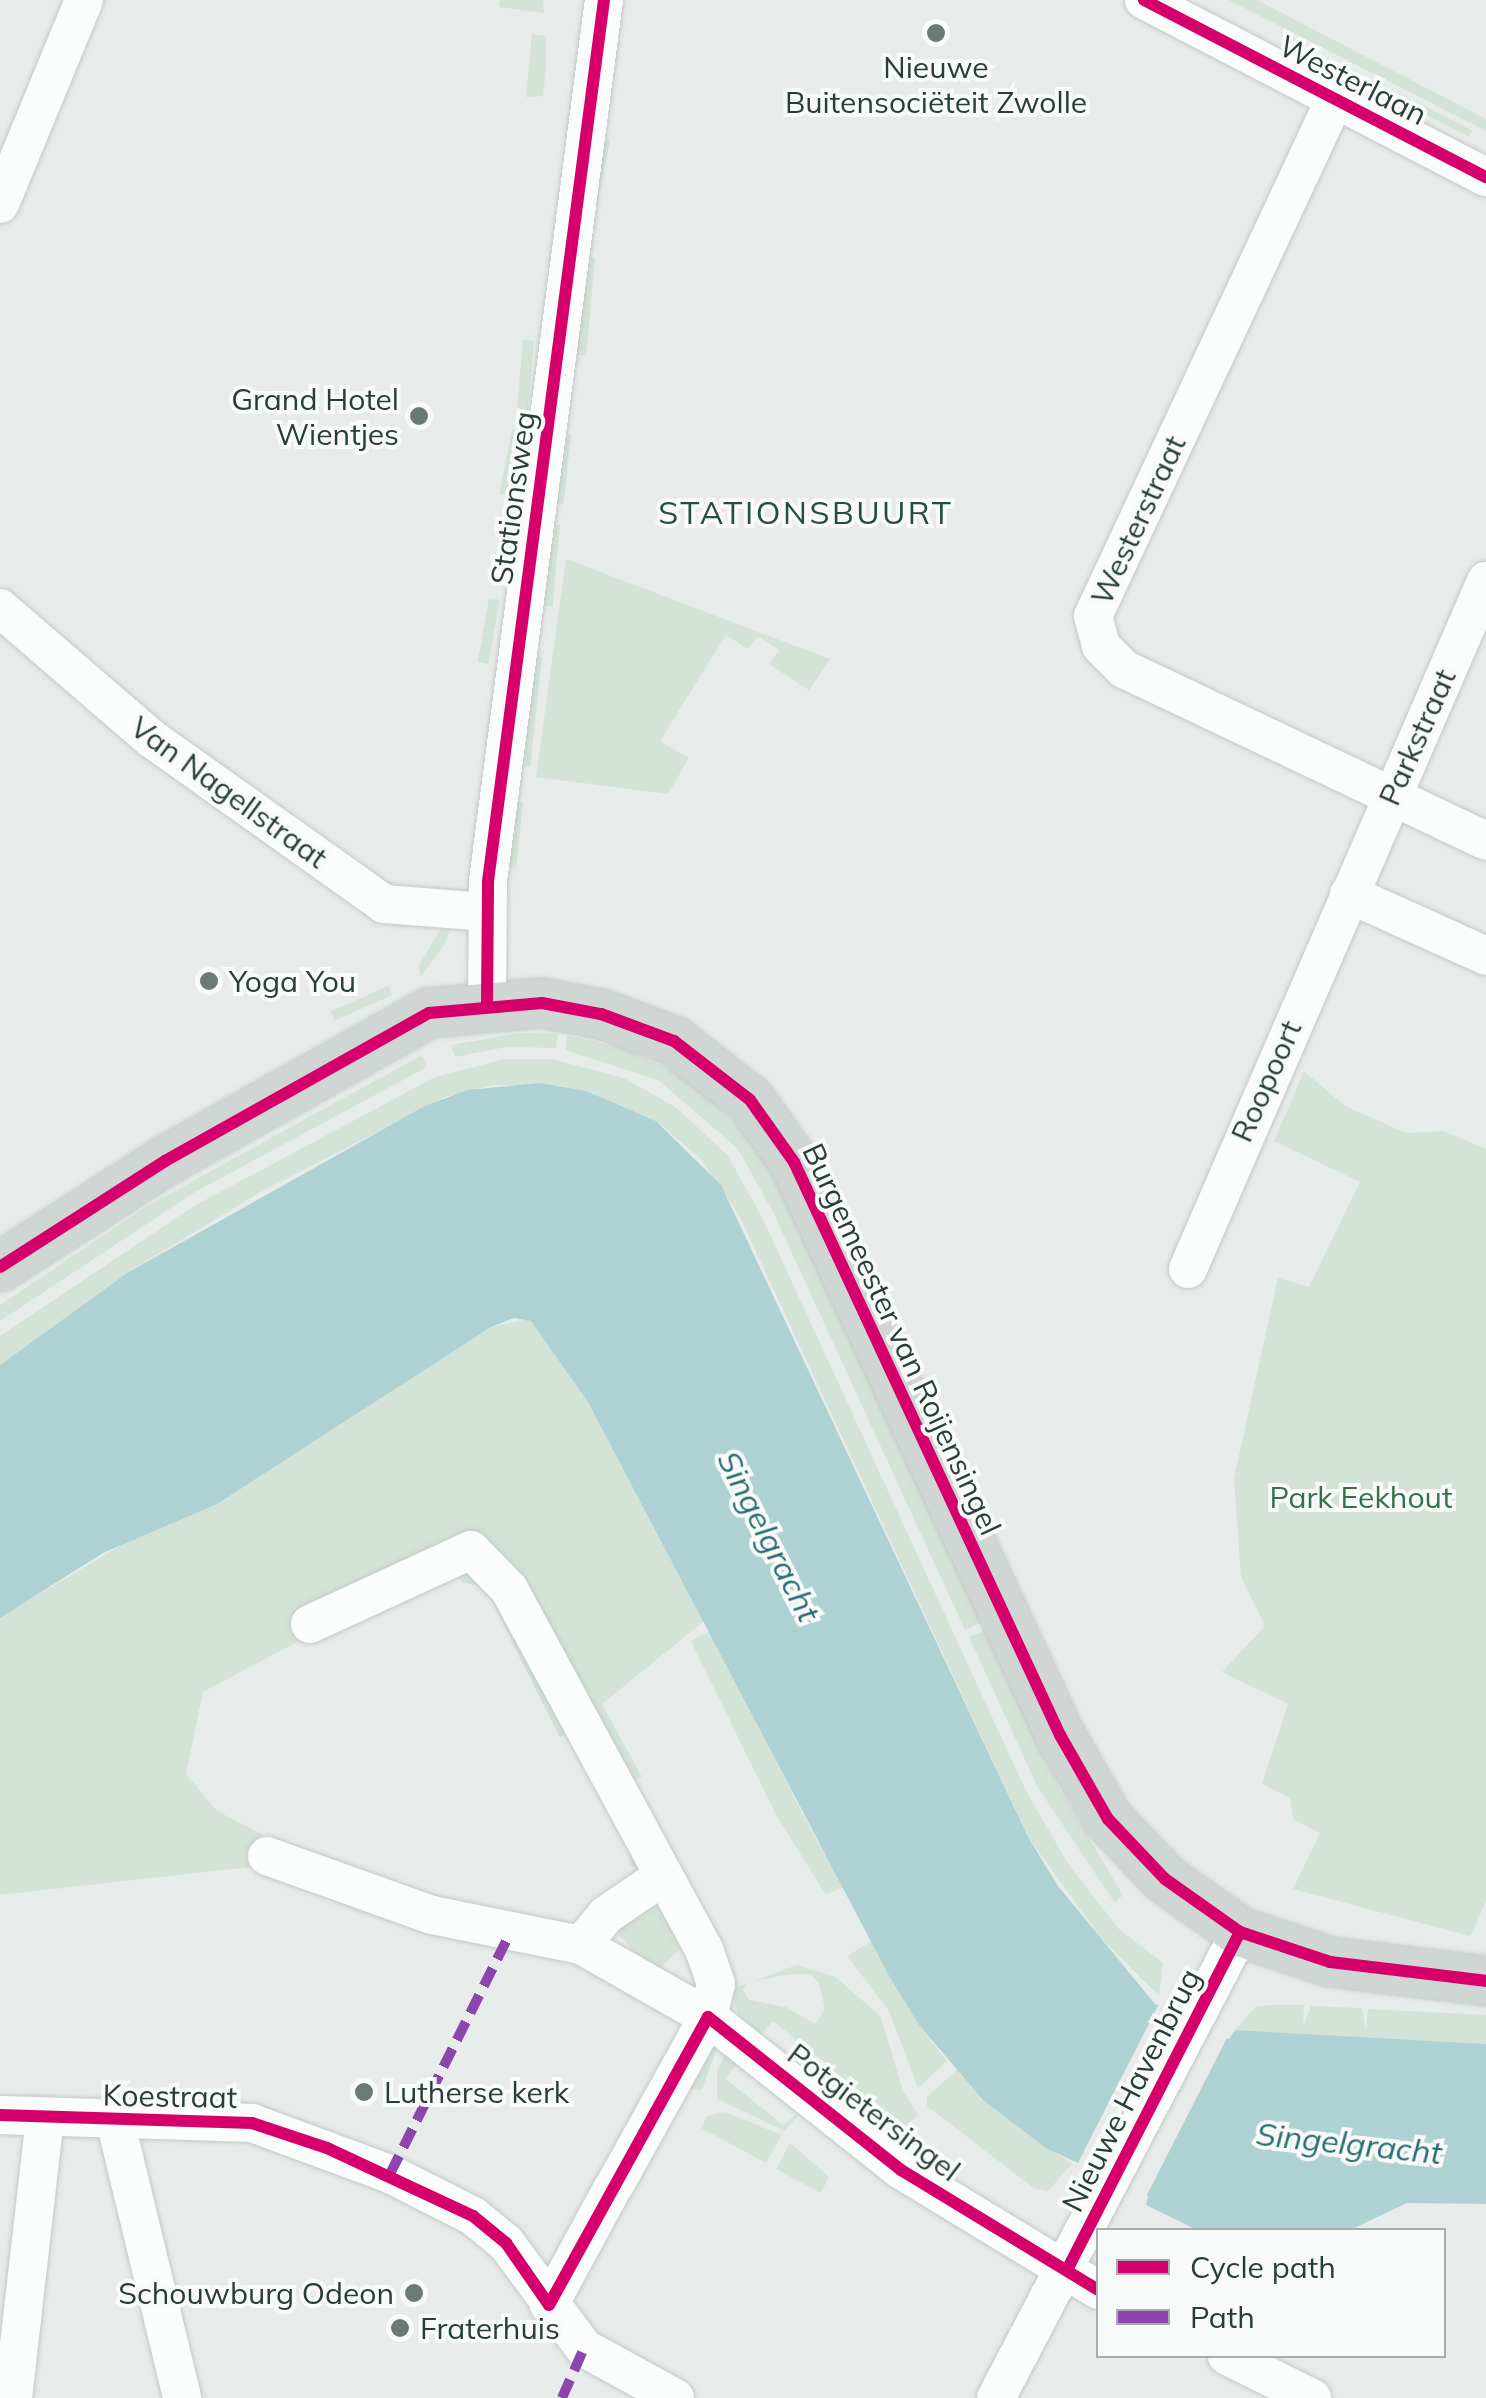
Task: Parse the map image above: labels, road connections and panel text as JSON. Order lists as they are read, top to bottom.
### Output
{
  "streets": {
    "main road": ["Burgemeester van Roijensingel"],
    "street": [
      "Westerlaan",
      "Stationsweg",
      "Westerstraat",
      "Parkstraat",
      "Van Nagellstraat",
      "Roopoort",
      "Nieuwe Havenbrug",
      "Koestraat",
      "Potgietersingel"
    ]
  },
  "crossings": [
    ["Westerlaan", "Westerstraat"],
    ["Stationsweg", "Van Nagellstraat"],
    ["Stationsweg", "Burgemeester van Roijensingel"],
    ["Westerstraat", "Parkstraat"],
    ["Parkstraat", "Roopoort"],
    ["Burgemeester van Roijensingel", "Nieuwe Havenbrug"],
    ["Nieuwe Havenbrug", "Potgietersingel"]
  ],
  "districts": ["STATIONSBUURT"],
  "water": ["Singelgracht"],
  "parks": ["Park Eekhout"],
  "places": [
    "Nieuwe Buitensociëteit Zwolle",
    "Grand Hotel Wientjes",
    "Yoga You",
    "Lutherse kerk",
    "Schouwburg Odeon",
    "Fraterhuis"
  ],
  "legend": ["Cycle path", "Path"]
}
